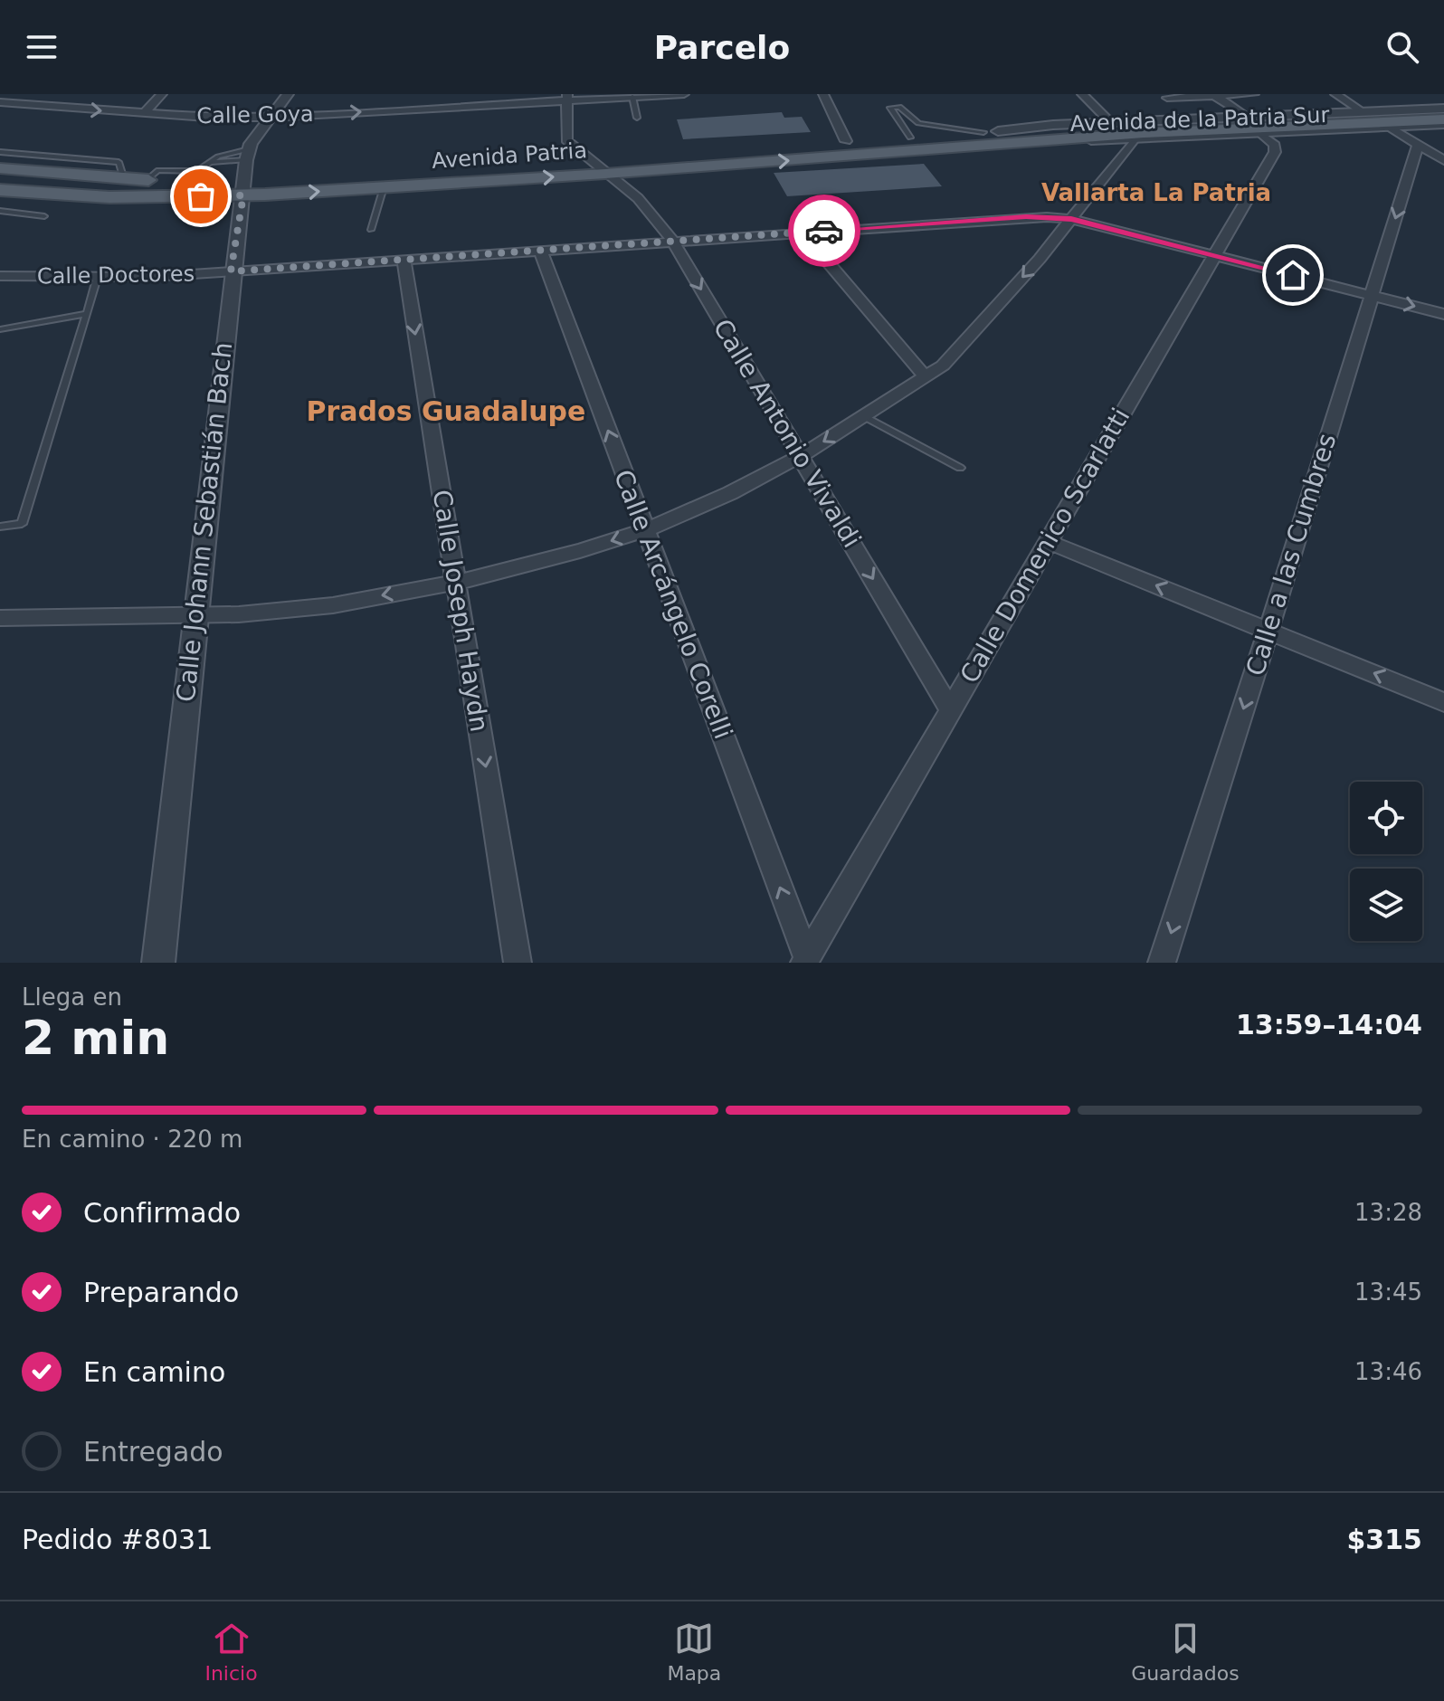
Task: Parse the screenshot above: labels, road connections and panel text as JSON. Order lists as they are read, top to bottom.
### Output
{
  "streets": {
    "main road": ["Avenida Patria"],
    "street": [
      "Calle Goya",
      "Avenida de la Patria Sur",
      "Calle Doctores",
      "Calle Antonio Vivaldi",
      "Calle Johann Sebastián Bach",
      "Calle Domenico Scarlatti",
      "Calle a las Cumbres",
      "Calle Arcángelo Corelli",
      "Calle Joseph Haydn"
    ]
  },
  "crossings": [
    ["Calle Goya", "Calle Antonio Vivaldi"],
    ["Calle Goya", "Calle Johann Sebastián Bach"],
    ["Avenida de la Patria Sur", "Avenida Patria"],
    ["Avenida de la Patria Sur", "Calle Domenico Scarlatti"],
    ["Avenida Patria", "Calle Antonio Vivaldi"],
    ["Avenida Patria", "Calle Johann Sebastián Bach"],
    ["Calle Doctores", "Calle Antonio Vivaldi"],
    ["Calle Doctores", "Calle Johann Sebastián Bach"],
    ["Calle Doctores", "Calle Domenico Scarlatti"],
    ["Calle Doctores", "Calle a las Cumbres"],
    ["Calle Doctores", "Calle Arcángelo Corelli"],
    ["Calle Doctores", "Calle Joseph Haydn"],
    ["Calle Antonio Vivaldi", "Calle Domenico Scarlatti"],
    ["Calle Domenico Scarlatti", "Calle Arcángelo Corelli"]
  ],
  "one_way": [
    "Calle Goya",
    "Calle a las Cumbres",
    "Calle Arcángelo Corelli",
    "Calle Joseph Haydn"
  ],
  "districts": ["Vallarta La Patria", "Prados Guadalupe"],
  "page": {
    "header": "Parcelo",
    "heading": ["2 min", "Llega en", "13:59–14:04"],
    "panel": ["Pedido #8031", "$315"],
    "bar": "En camino · 220 m",
    "list": [
      ["Confirmado", "13:28"],
      ["Preparando", "13:45"],
      ["En camino", "13:46"],
      "Entregado"
    ],
    "tabs": ["Inicio", "Mapa", "Guardados"]
  }
}
